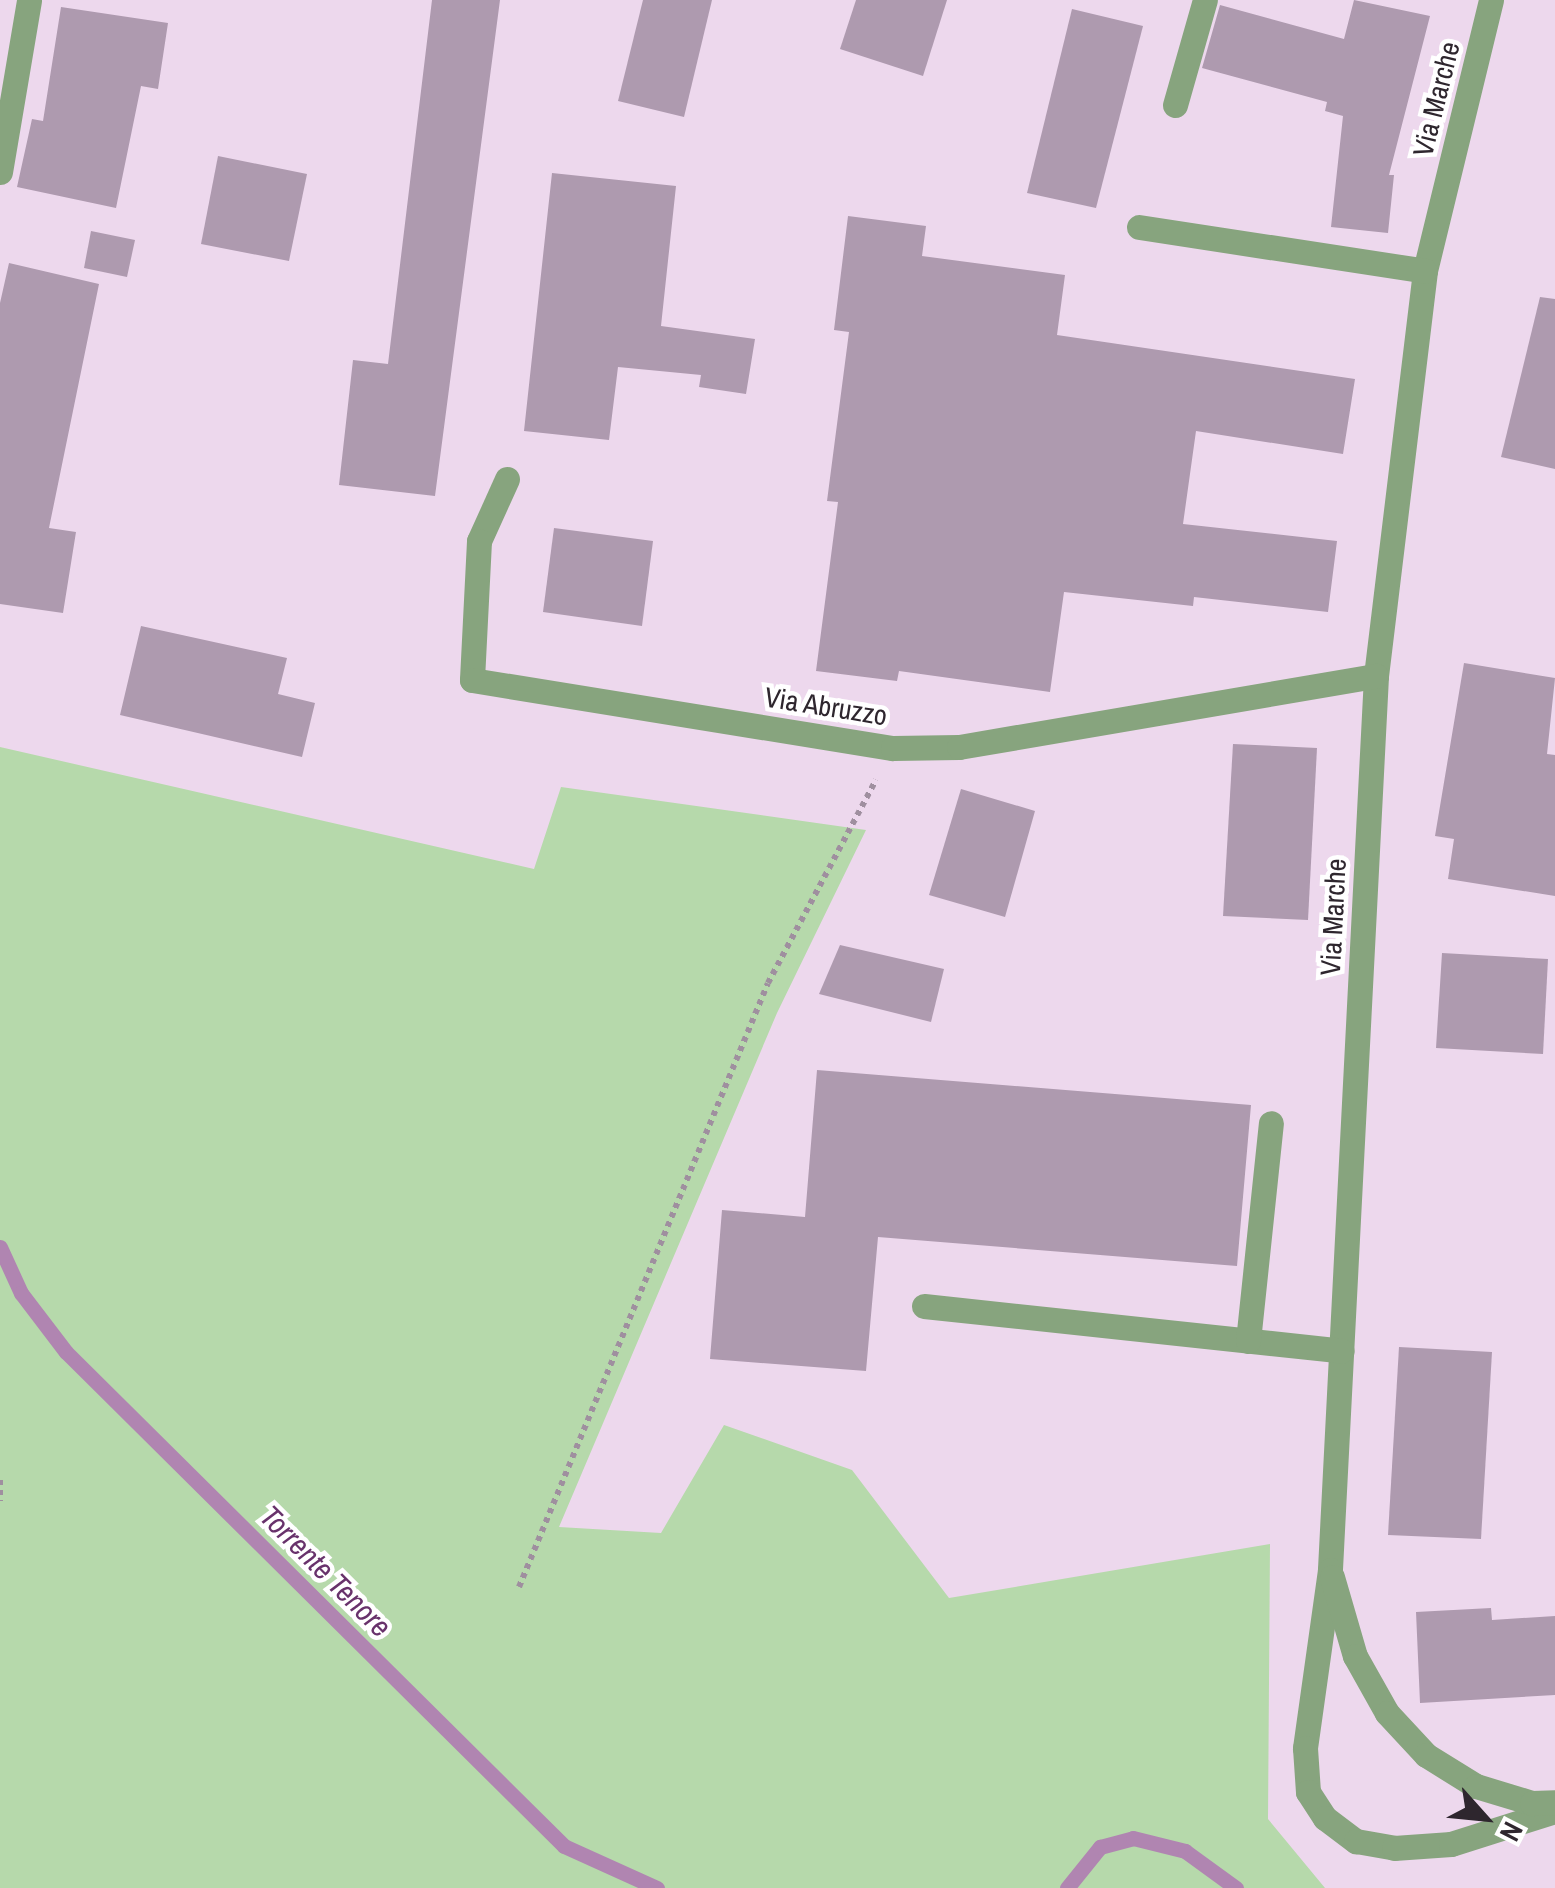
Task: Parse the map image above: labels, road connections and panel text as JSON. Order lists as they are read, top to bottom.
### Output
{
  "streets": {
    "street": ["Via Marche", "Via Abruzzo"]
  },
  "crossings": [
    ["Via Marche", "Via Abruzzo"]
  ],
  "water": ["Torrente Tenore"],
  "north": "bottom right"
}
